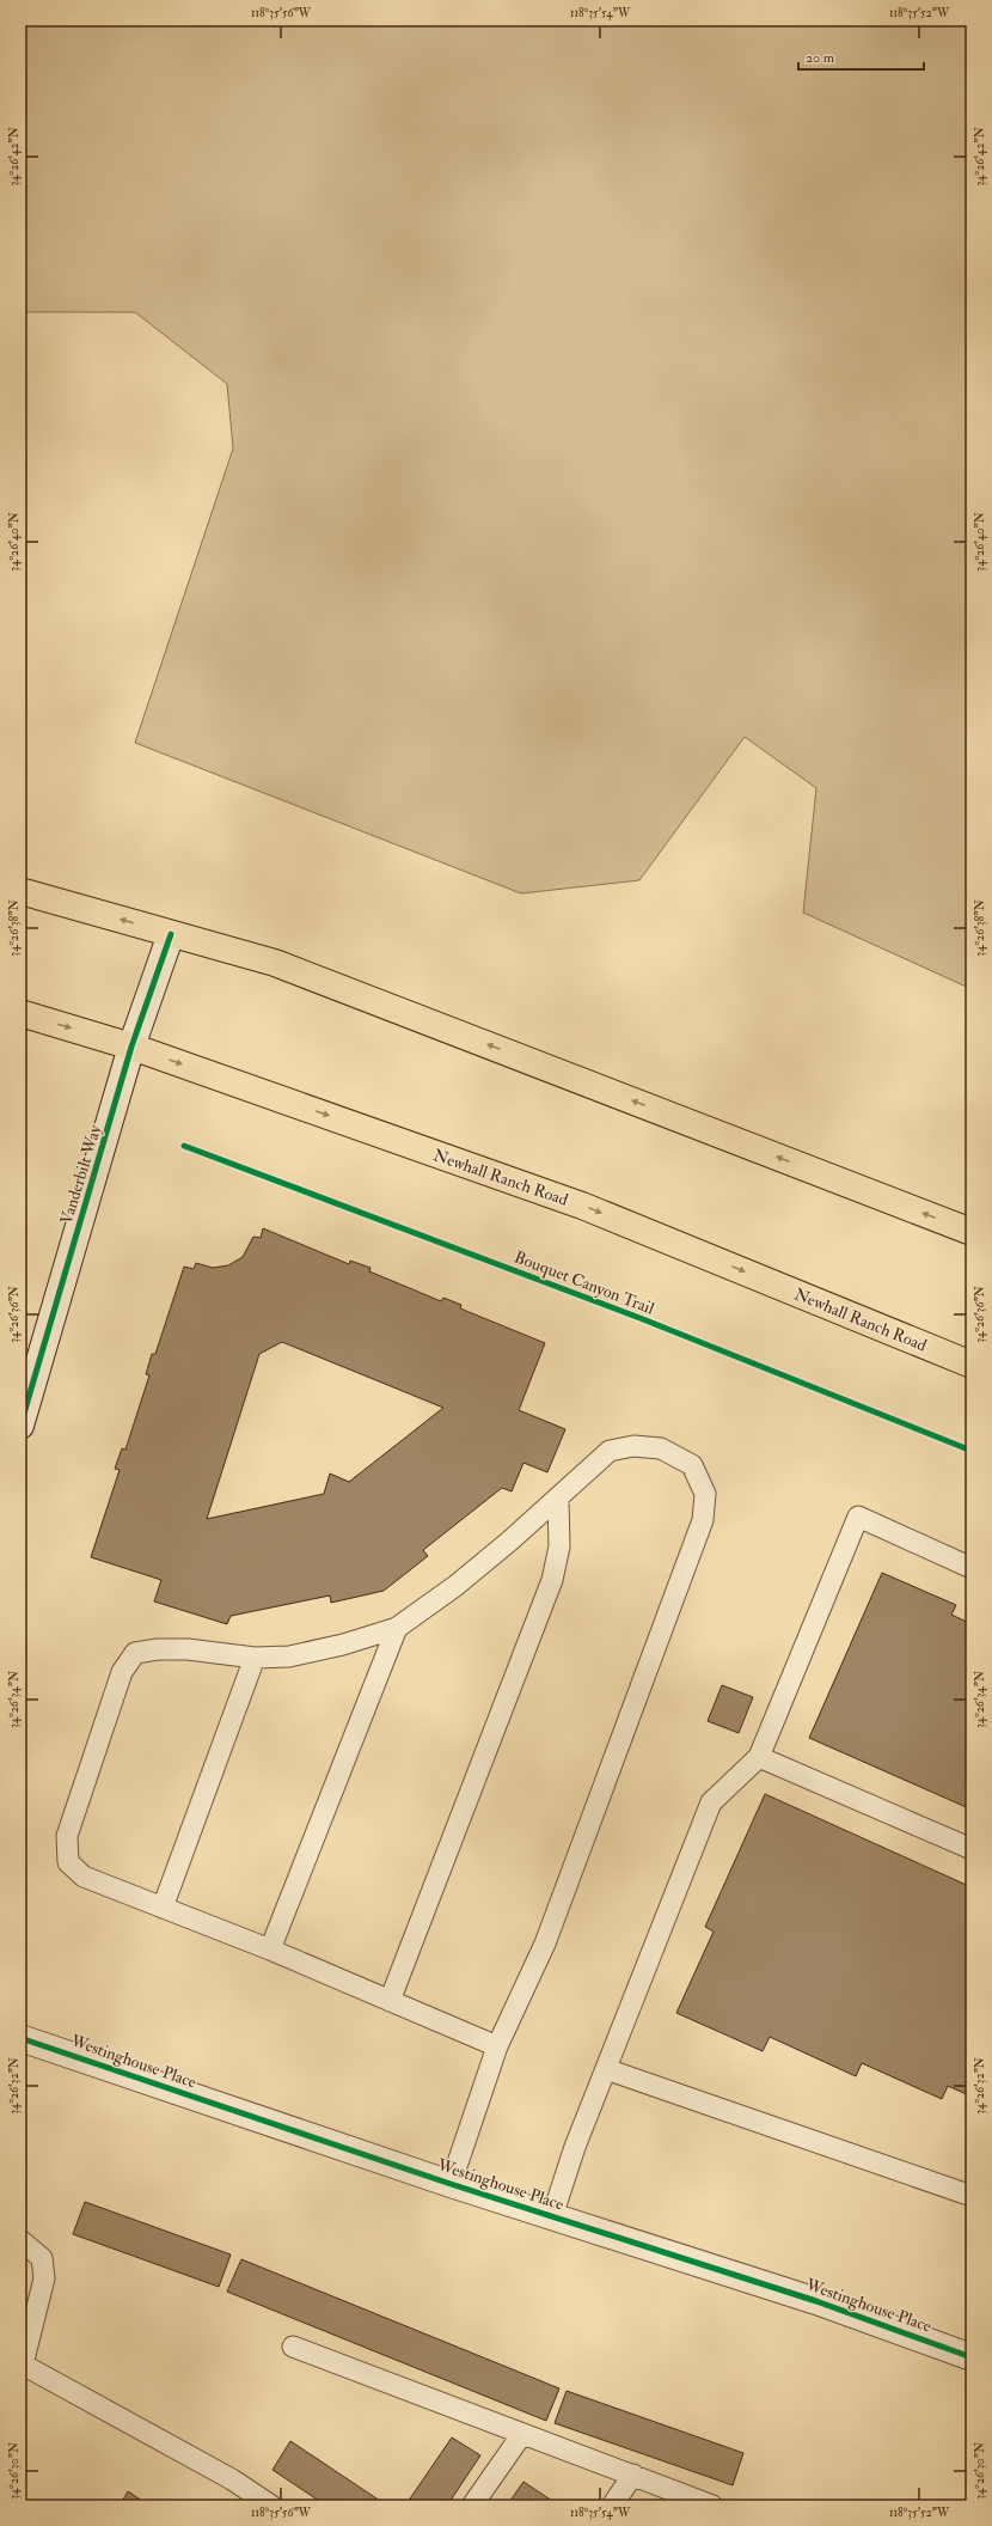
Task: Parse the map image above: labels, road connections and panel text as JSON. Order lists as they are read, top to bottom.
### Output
{
  "streets": {
    "main road": ["Newhall Ranch Road"],
    "street": ["Vanderbilt Way", "Westinghouse Place"],
    "cycle path": ["Bouquet Canyon Trail"]
  },
  "crossings": [
    ["Vanderbilt Way", "Newhall Ranch Road"]
  ],
  "scale_bar": "20 m",
  "coordinates": [
    "118°35'56\"W",
    "118°35'54\"W",
    "118°35'52\"W",
    "34°26'42\"N",
    "34°26'40\"N",
    "34°26'38\"N",
    "34°26'36\"N",
    "34°26'34\"N",
    "34°26'32\"N",
    "34°26'30\"N"
  ]
}
